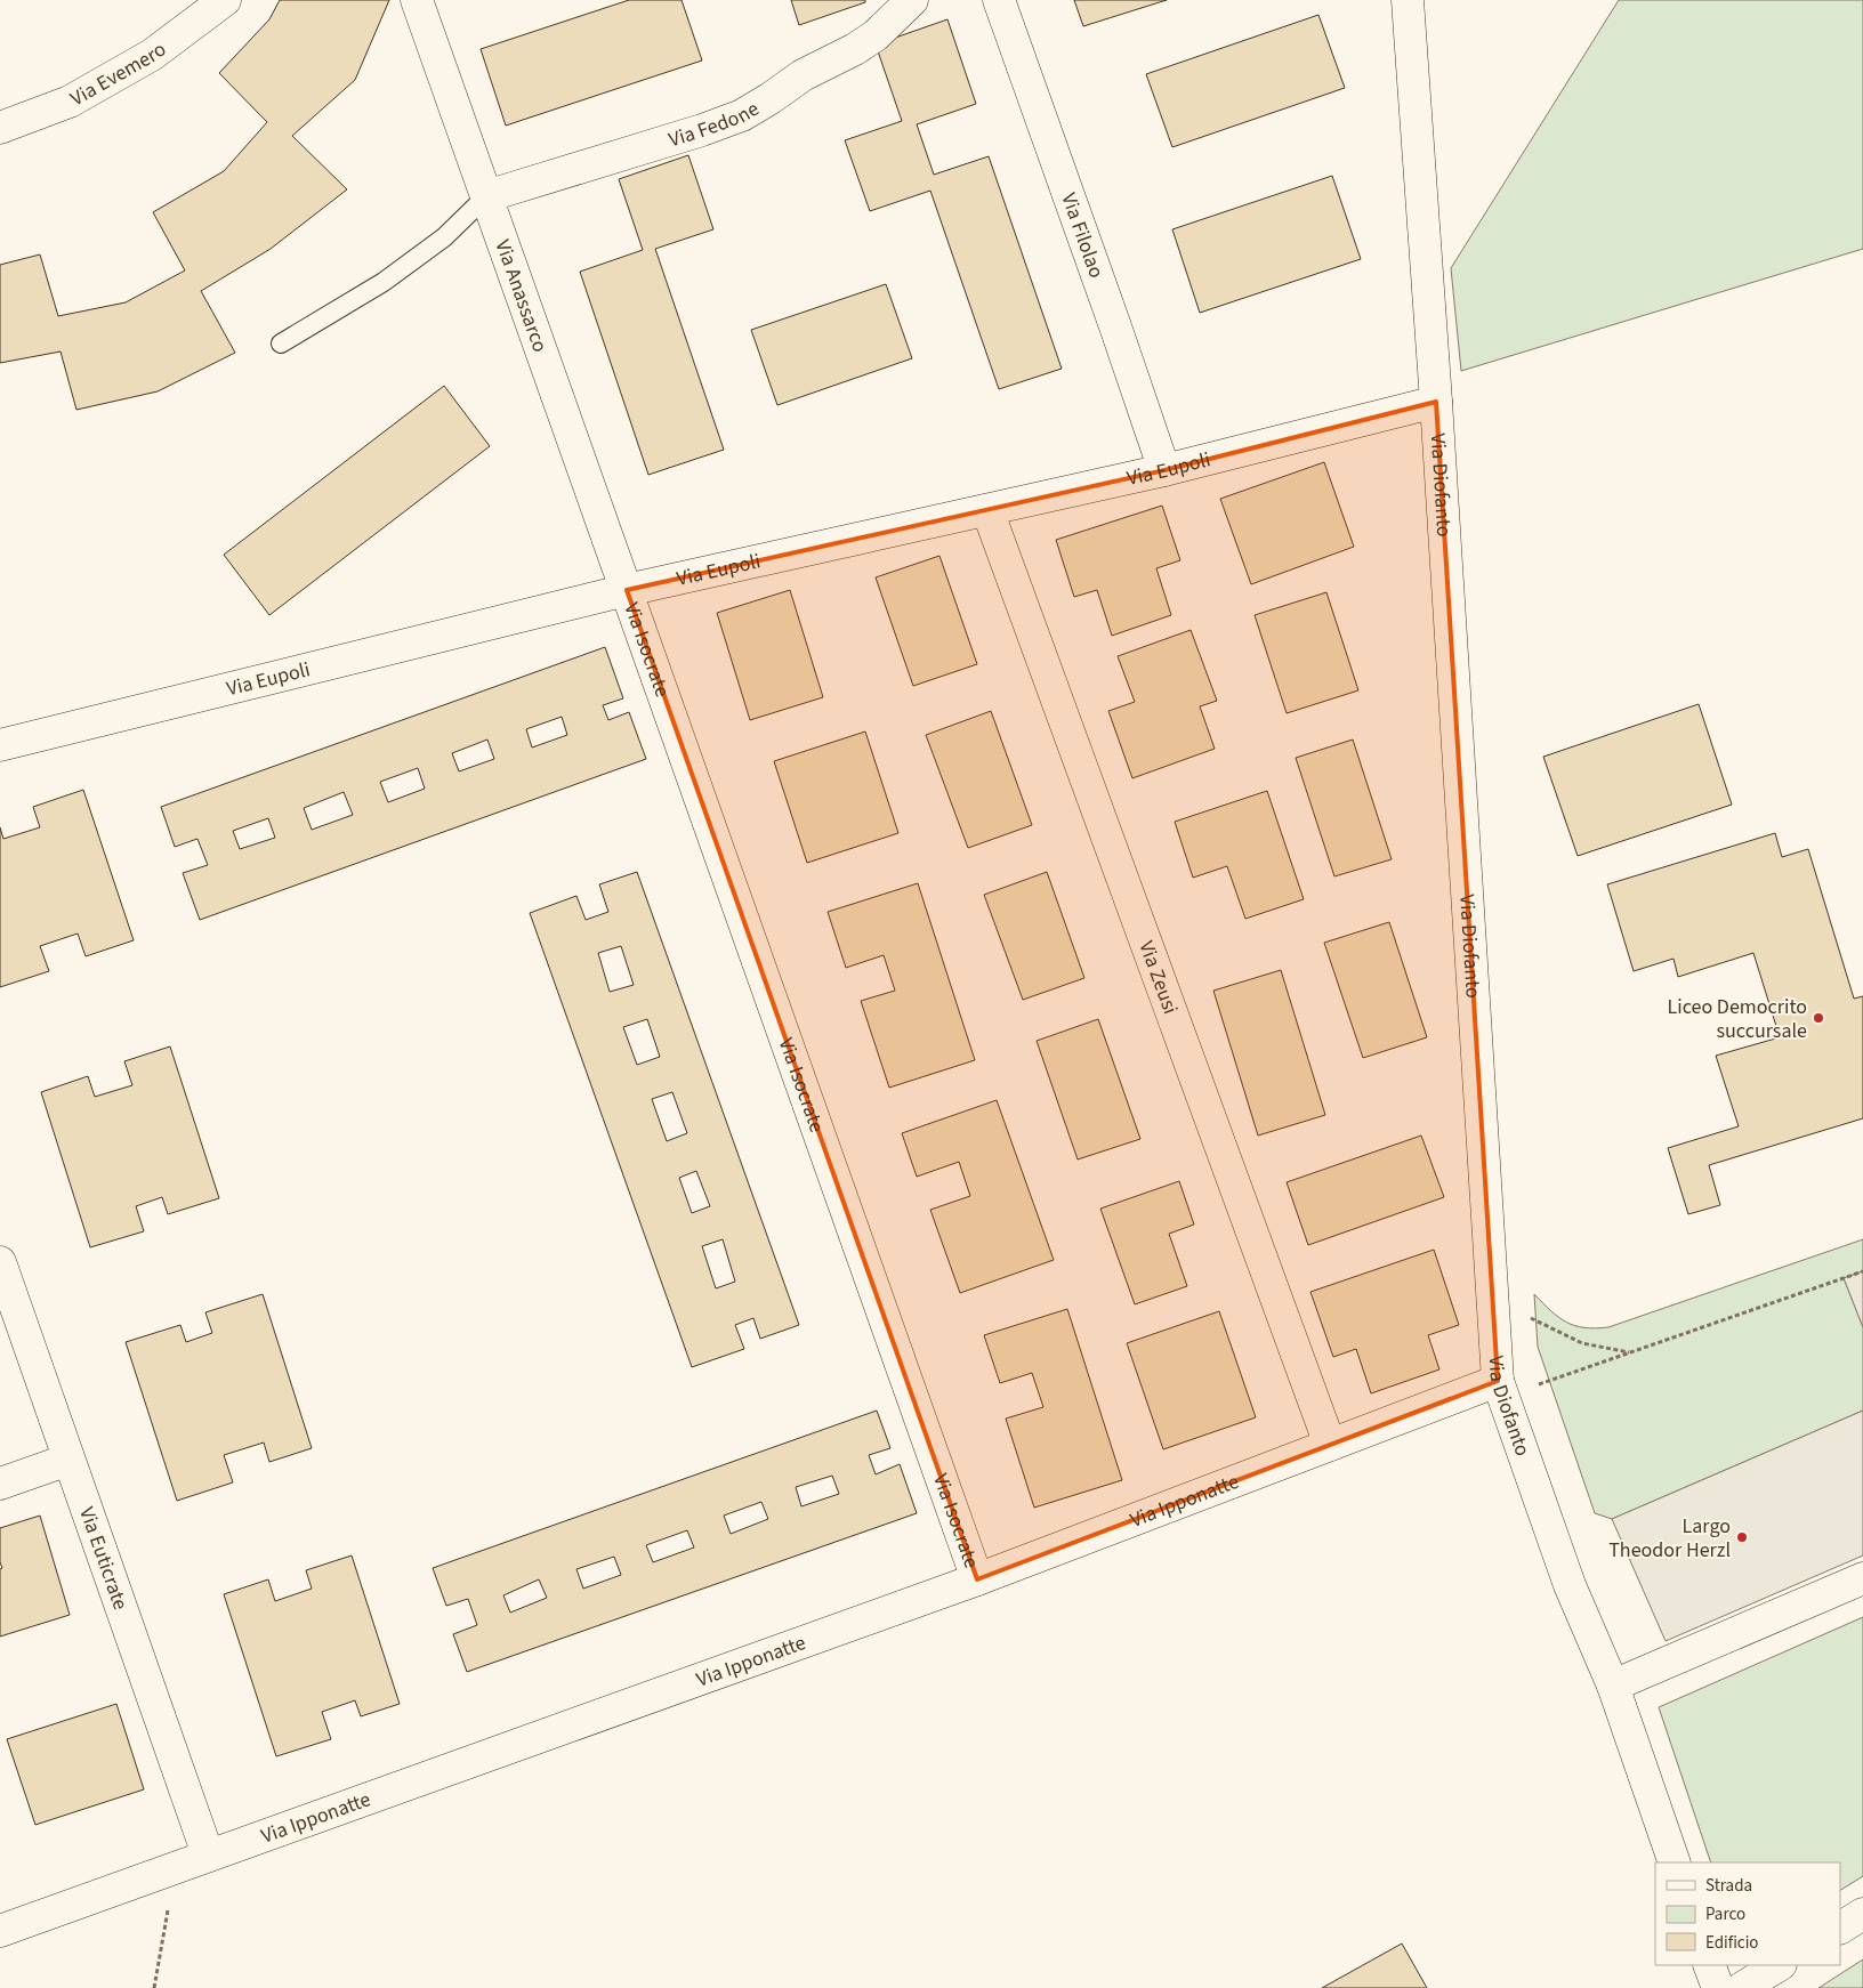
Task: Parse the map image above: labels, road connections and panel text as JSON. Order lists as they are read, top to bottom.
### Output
{
  "streets": {
    "street": [
      "Via Evemero",
      "Via Fedone",
      "Via Filolao",
      "Via Anassarco",
      "Via Eupoli",
      "Via Diofanto",
      "Via Isocrate",
      "Via Zeusi",
      "Via Ipponatte",
      "Via Euticrate"
    ]
  },
  "crossings": [
    ["Via Fedone", "Via Anassarco"],
    ["Via Filolao", "Via Eupoli"],
    ["Via Anassarco", "Via Eupoli"],
    ["Via Anassarco", "Via Isocrate"],
    ["Via Eupoli", "Via Diofanto"],
    ["Via Eupoli", "Via Isocrate"],
    ["Via Eupoli", "Via Zeusi"],
    ["Via Diofanto", "Via Ipponatte"],
    ["Via Isocrate", "Via Ipponatte"],
    ["Via Zeusi", "Via Ipponatte"],
    ["Via Ipponatte", "Via Euticrate"]
  ],
  "places": ["Liceo Democrito succursale", "Largo Theodor Herzl"],
  "legend": ["Strada", "Parco", "Edificio"]
}
